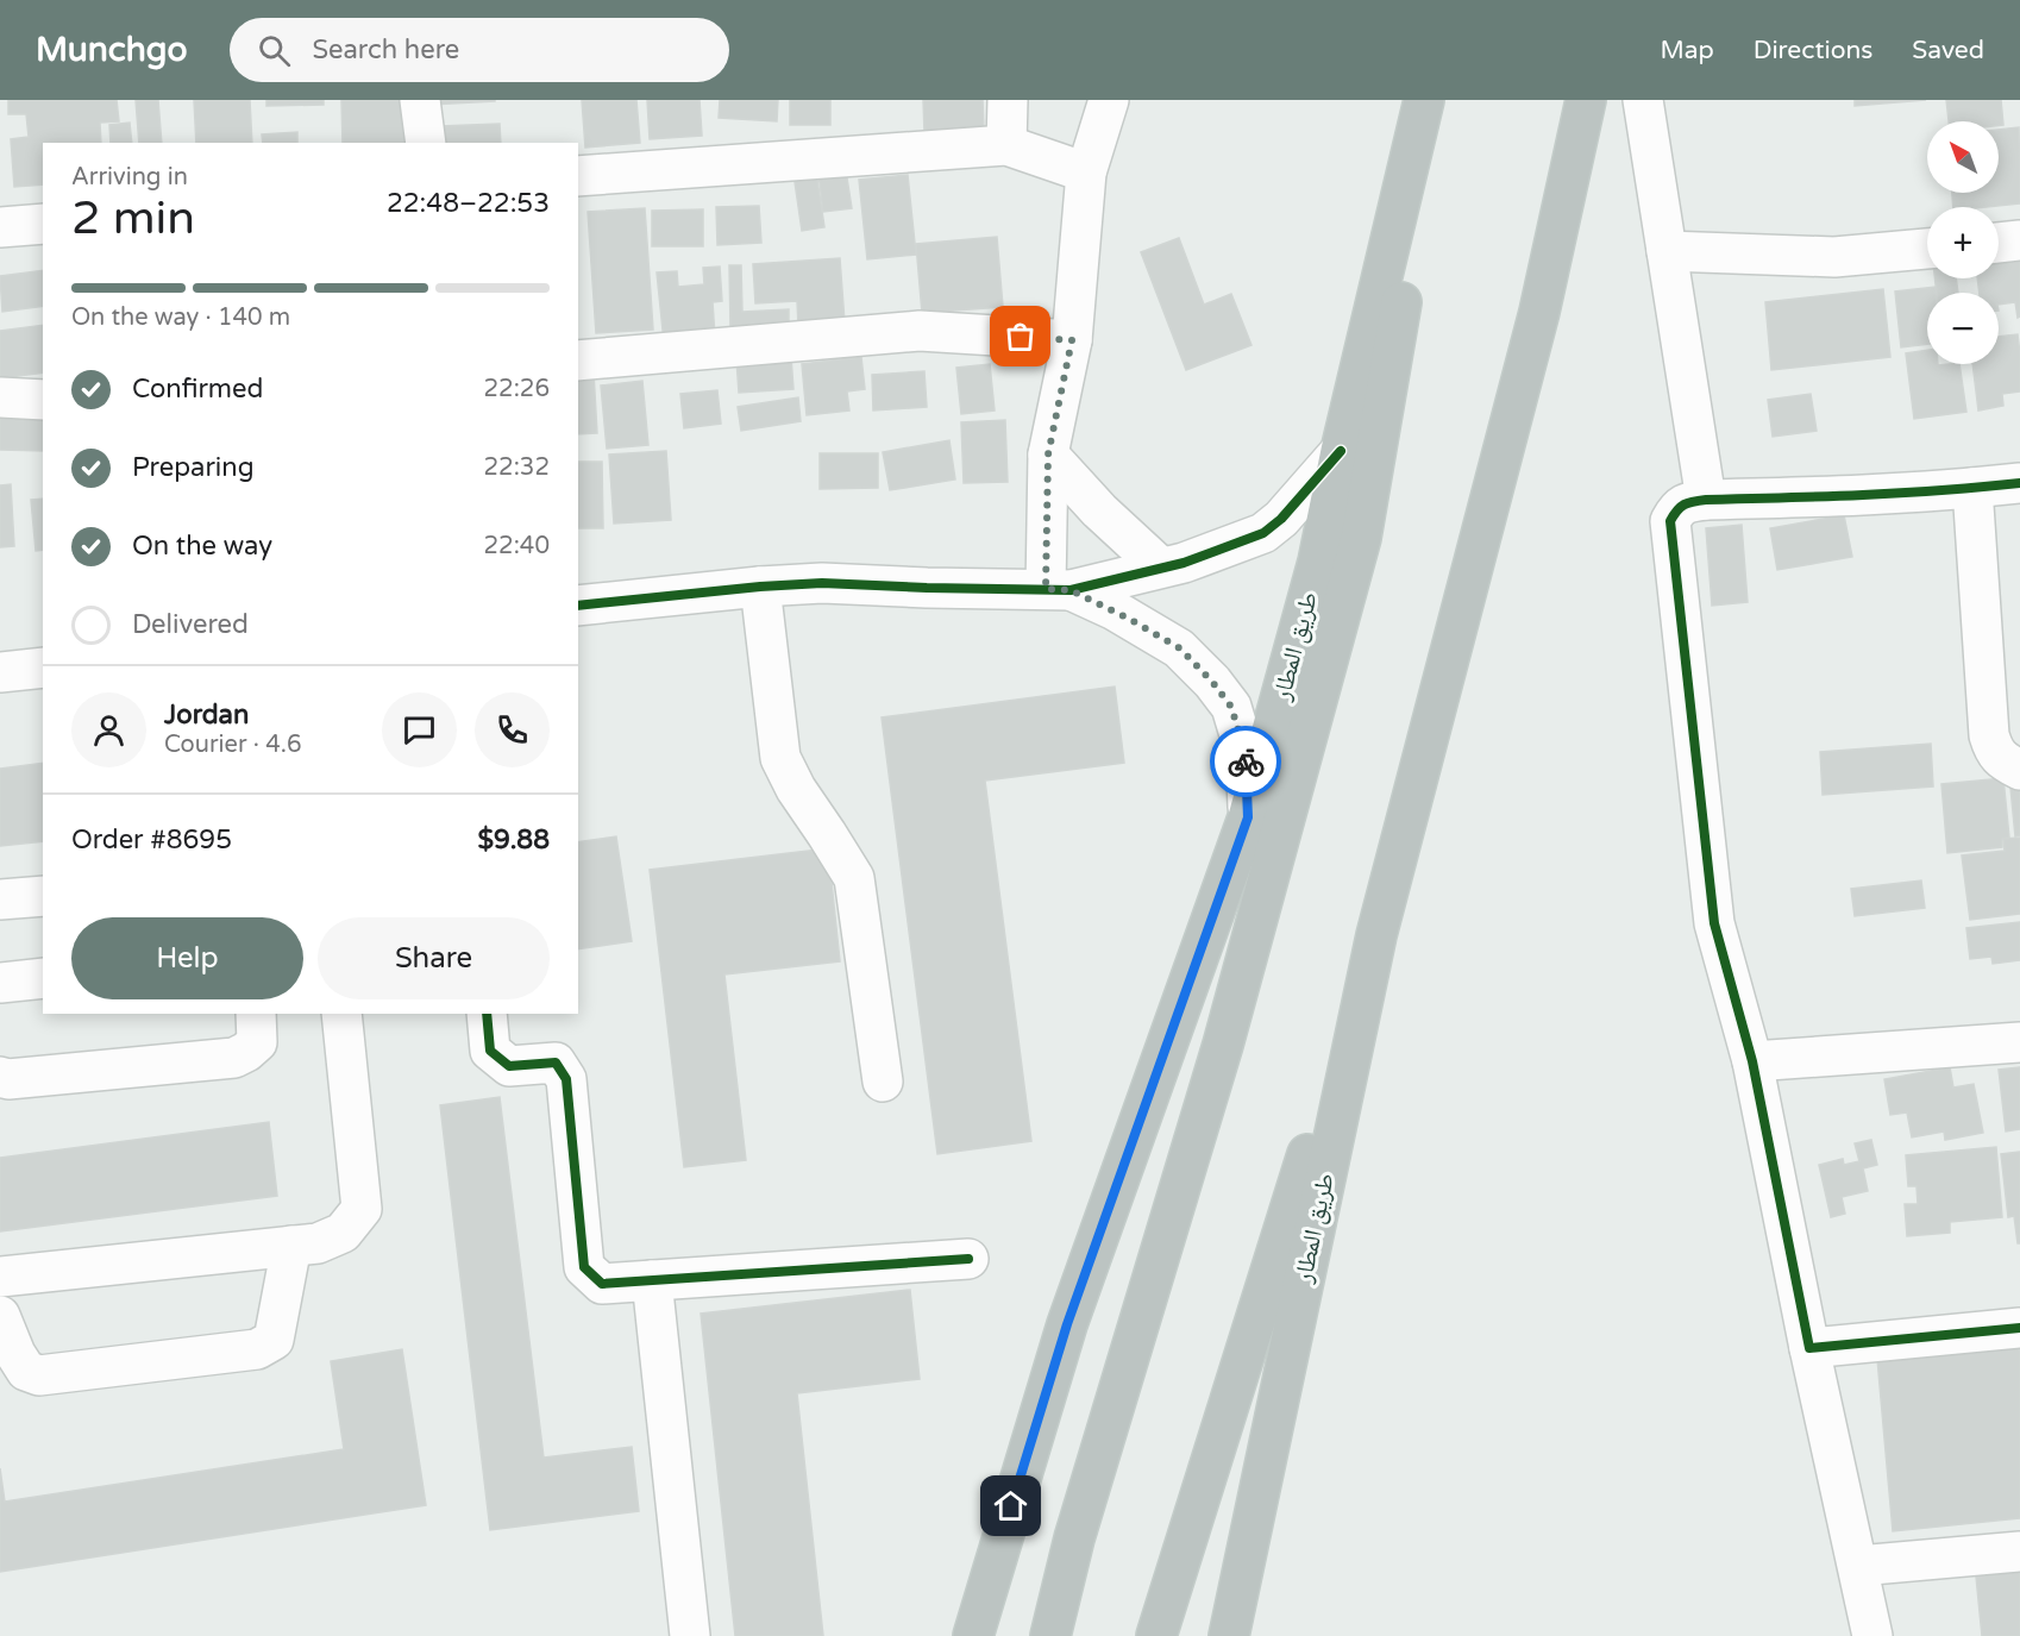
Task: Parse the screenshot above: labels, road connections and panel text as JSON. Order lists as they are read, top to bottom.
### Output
{
  "streets": {
    "highway": ["طريق المطار"]
  },
  "north": "top left",
  "page": {
    "header": "Munchgo",
    "search": "Search here",
    "nav": ["Map", "Directions", "Saved"],
    "map_buttons": ["+", "−"],
    "heading": ["2 min", "Arriving in", "22:48–22:53"],
    "panel": [
      "Jordan",
      "Courier · 4.6",
      "Order #8695",
      "$9.88"
    ],
    "bar": "On the way · 140 m",
    "list": [
      ["Confirmed", "22:26"],
      ["Preparing", "22:32"],
      ["On the way", "22:40"],
      "Delivered"
    ],
    "buttons": ["Help", "Share"]
  }
}
